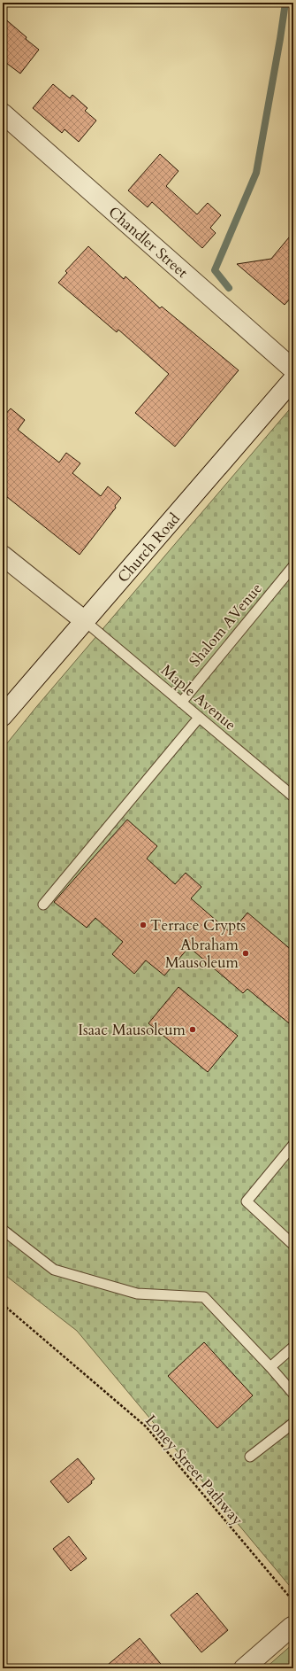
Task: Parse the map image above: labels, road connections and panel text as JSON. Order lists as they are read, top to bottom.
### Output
{
  "streets": {
    "street": ["Chandler Street", "Church Road"],
    "lane": ["Shalom AVenue", "Maple Avenue"],
    "path": ["Loney Street Pathway"]
  },
  "crossings": [
    ["Church Road", "Maple Avenue"],
    ["Shalom AVenue", "Maple Avenue"]
  ],
  "places": ["Terrace Crypts", "Abraham Mausoleum", "Isaac Mausoleum"]
}
